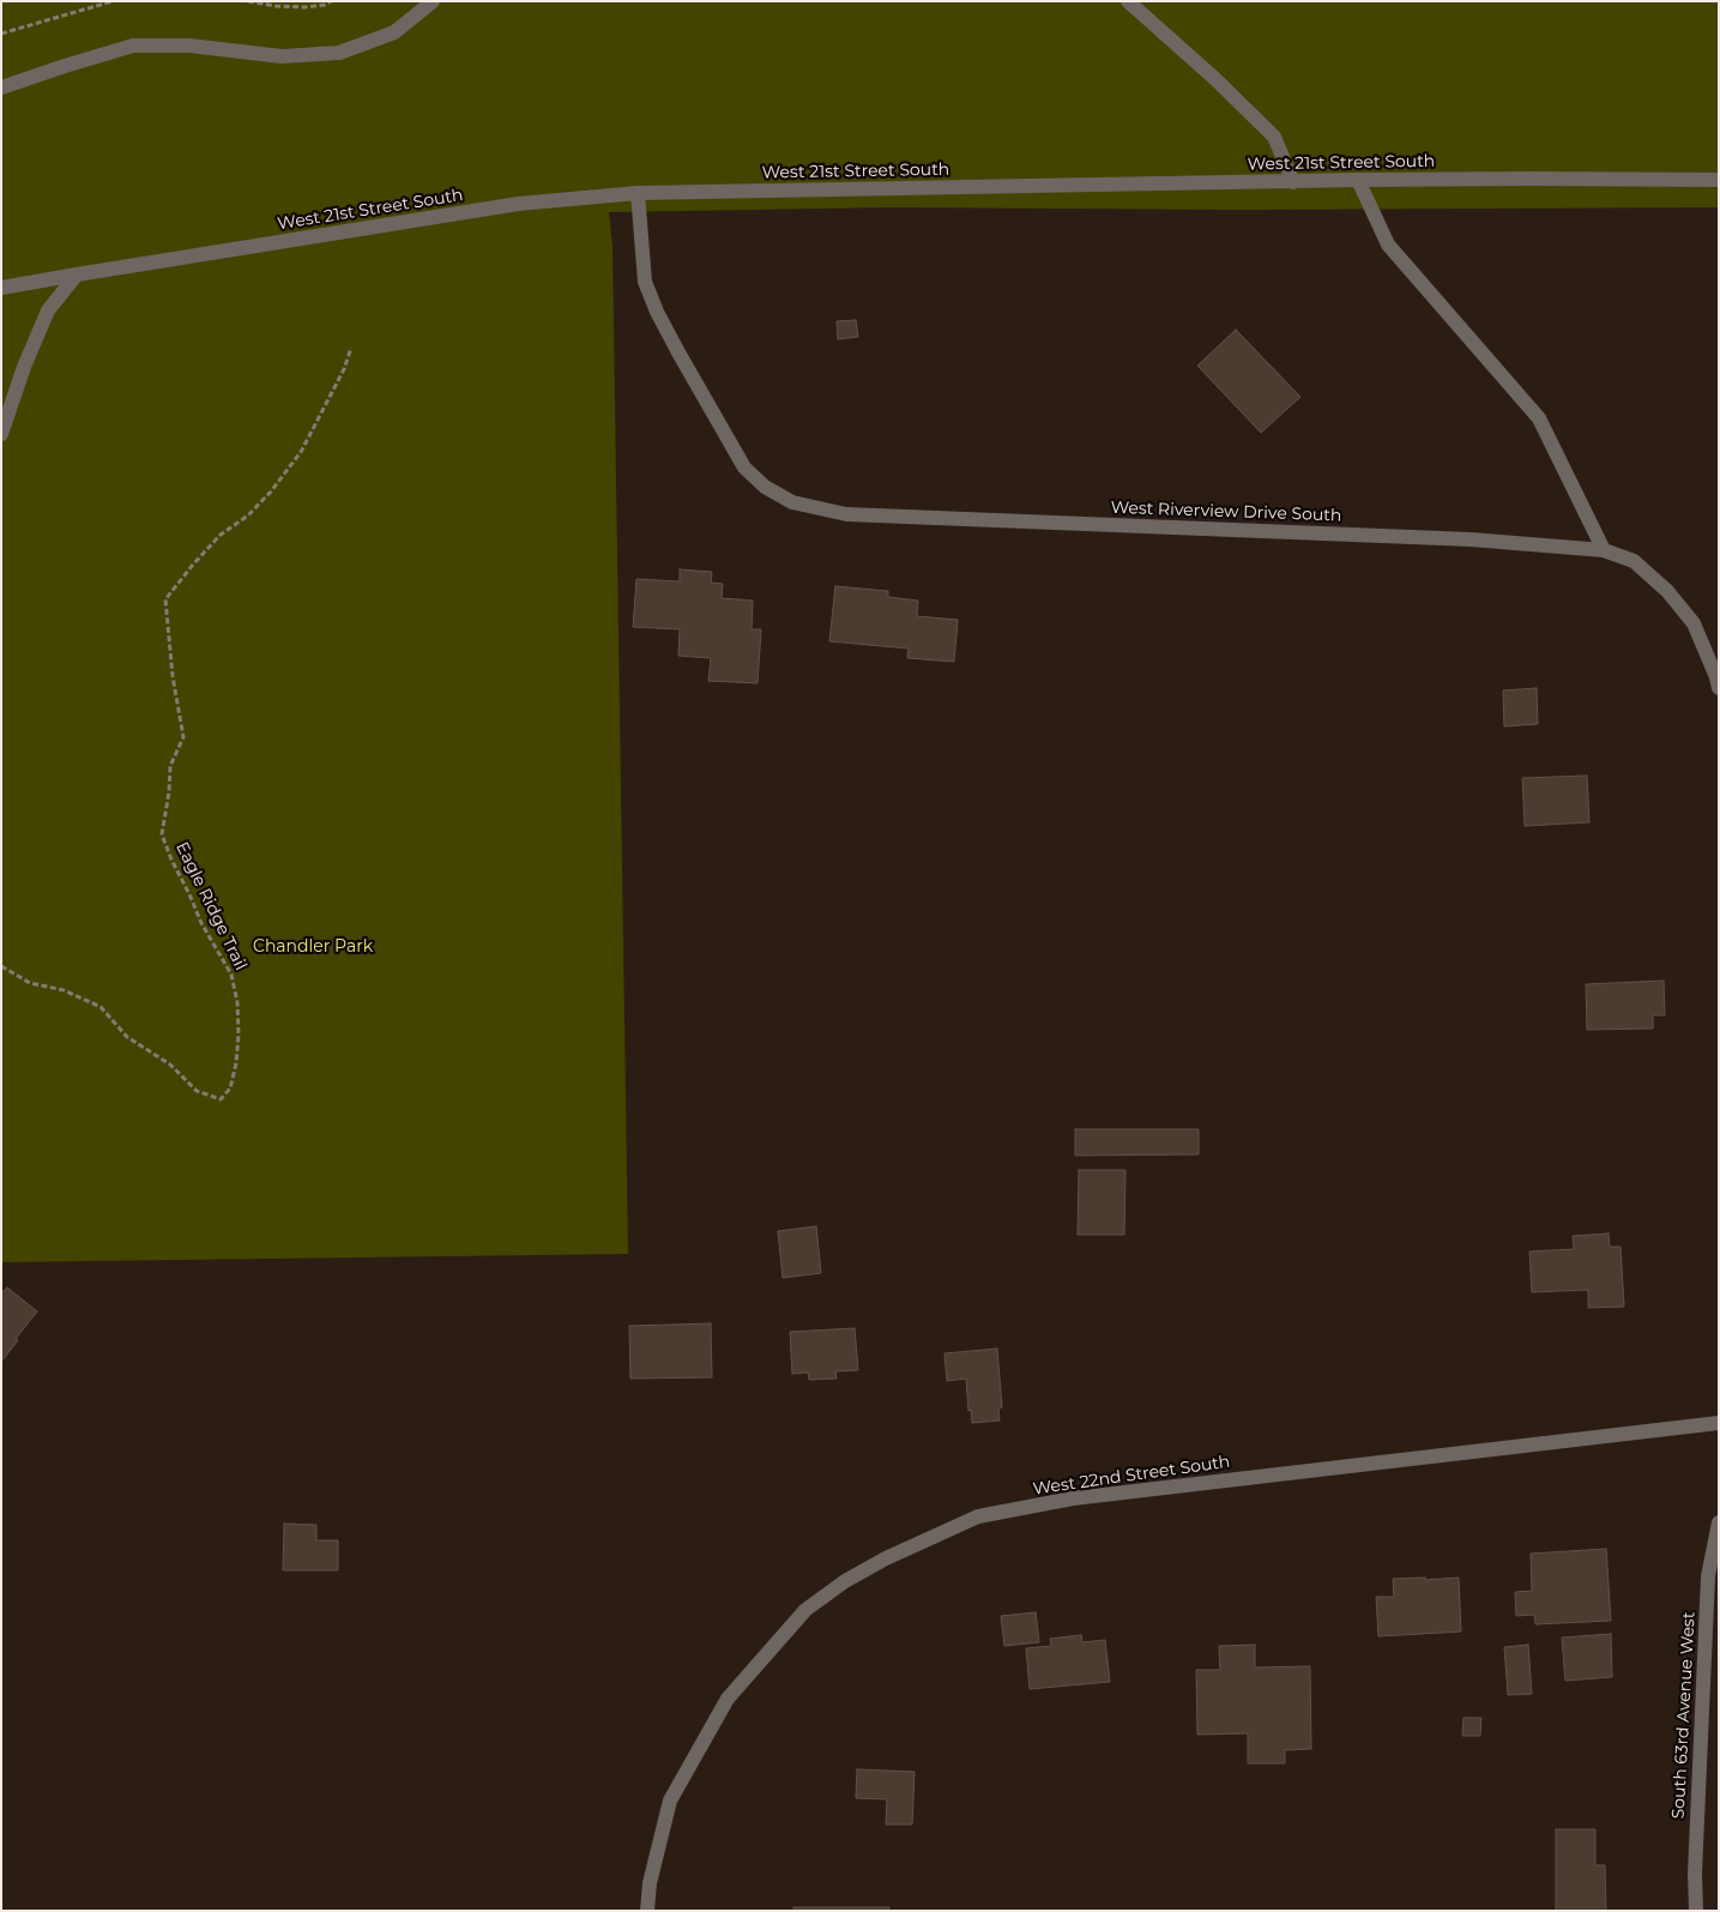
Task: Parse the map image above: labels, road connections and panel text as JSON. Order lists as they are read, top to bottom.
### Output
{
  "streets": {
    "street": [
      "West 21st Street South",
      "West Riverview Drive South",
      "West 22nd Street South",
      "South 63rd Avenue West"
    ],
    "path": ["Eagle Ridge Trail"]
  },
  "crossings": [
    ["West 21st Street South", "West Riverview Drive South"]
  ],
  "parks": ["Chandler Park"]
}
